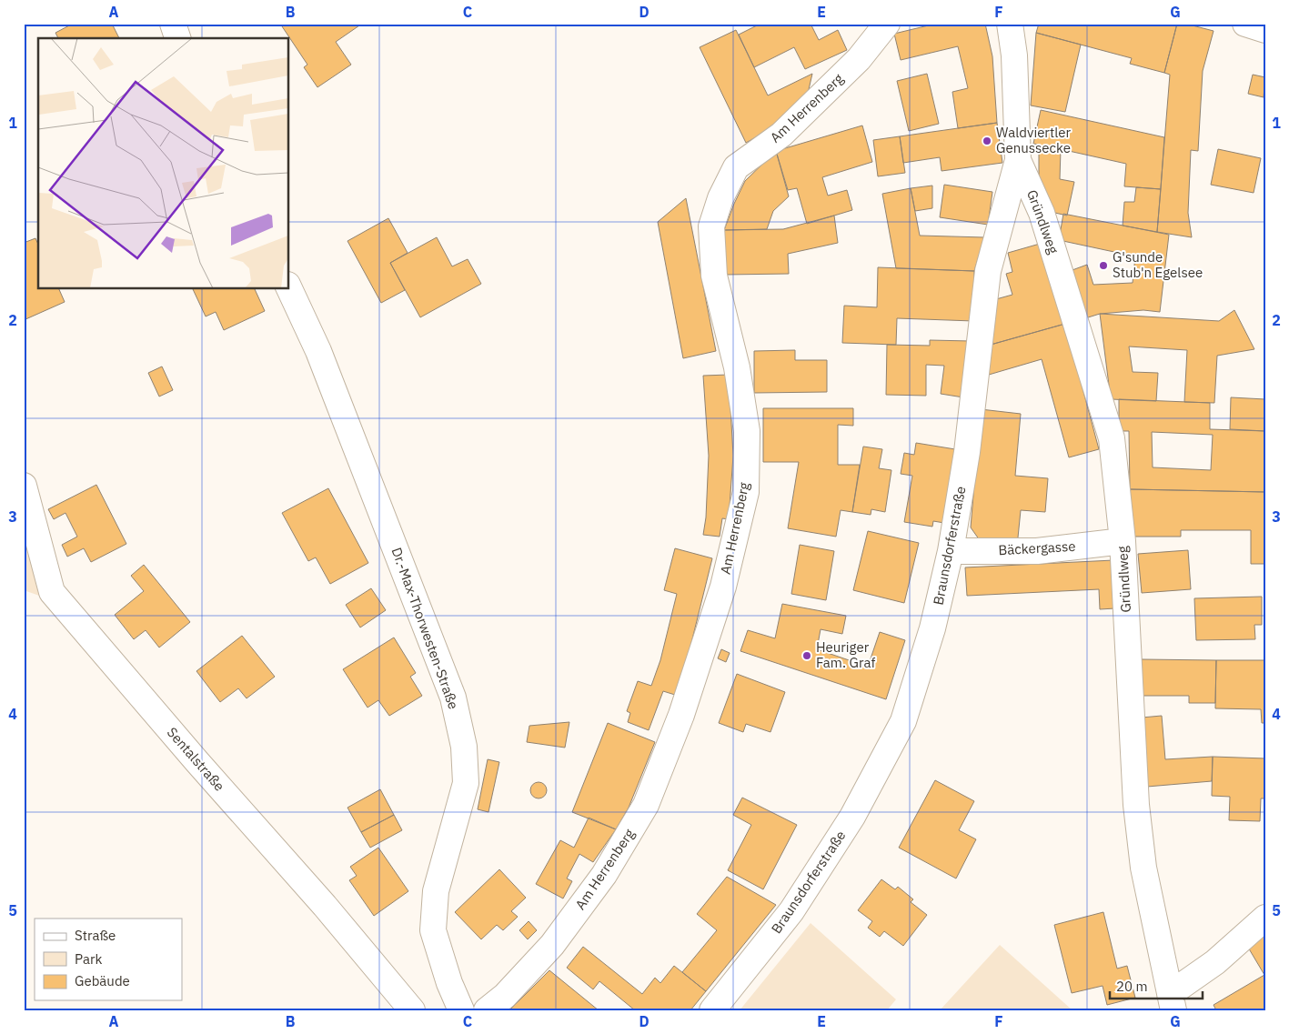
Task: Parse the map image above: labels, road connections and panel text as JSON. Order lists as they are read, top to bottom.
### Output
{
  "streets": {
    "street": [
      "Am Herrenberg",
      "Gründlweg",
      "Braunsdorferstraße",
      "Bäckergasse",
      "Dr.-Max-Thorwesten-Straße",
      "Sentalstraße"
    ]
  },
  "crossings": [
    ["Gründlweg", "Braunsdorferstraße"],
    ["Gründlweg", "Bäckergasse"],
    ["Braunsdorferstraße", "Bäckergasse"]
  ],
  "places": ["Waldviertler Genussecke", "G'sunde Stub'n Egelsee", "Heuriger Fam. Graf"],
  "legend": ["Straße", "Park", "Gebäude"],
  "scale_bar": "20 m",
  "grid": {
    "columns": [
      "A",
      "B",
      "C",
      "D",
      "E",
      "F",
      "G"
    ],
    "rows": [
      "1",
      "2",
      "3",
      "4",
      "5"
    ]
  }
}
